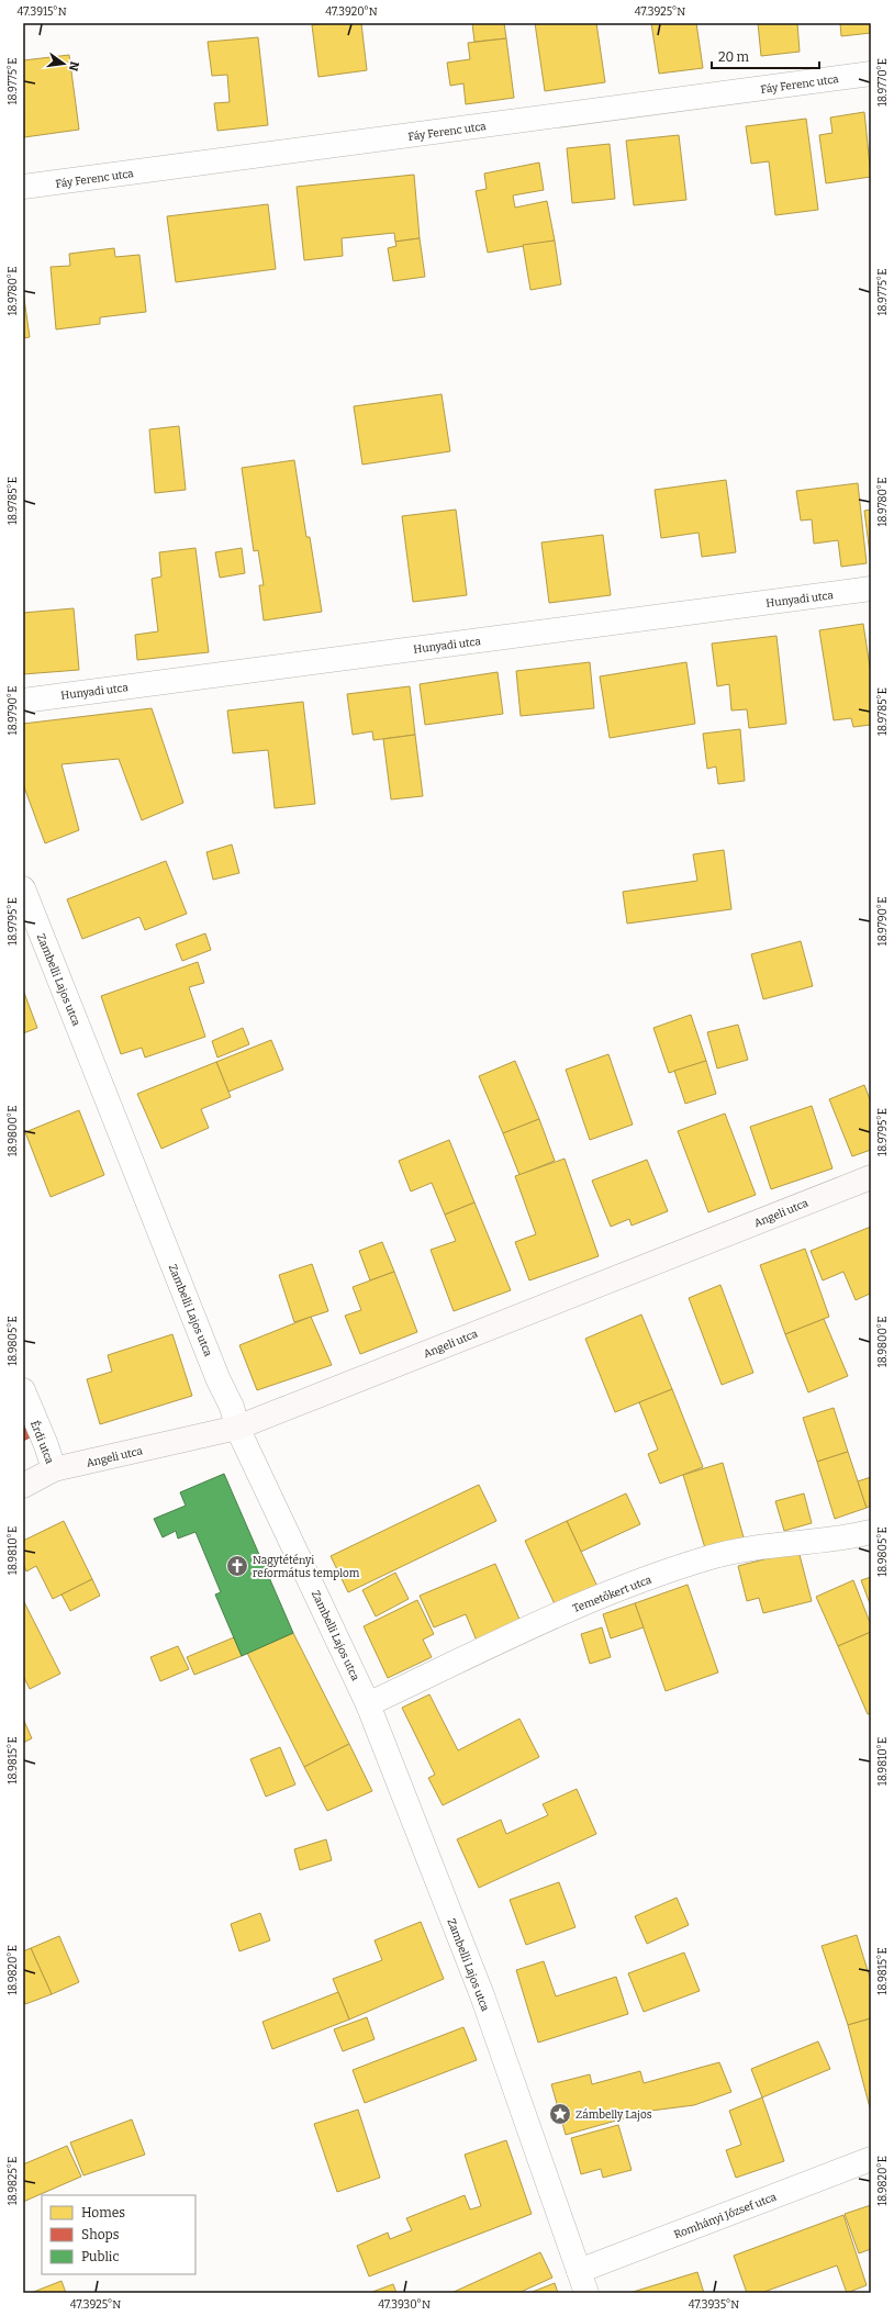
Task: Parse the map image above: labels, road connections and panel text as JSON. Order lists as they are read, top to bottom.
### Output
{
  "streets": {
    "street": [
      "Fáy Ferenc utca",
      "Hunyadi utca",
      "Zambelli Lajos utca",
      "Angeli utca",
      "Érdi utca",
      "Temetőkert utca",
      "Romhányi József utca"
    ]
  },
  "crossings": [
    ["Zambelli Lajos utca", "Angeli utca"],
    ["Zambelli Lajos utca", "Temetőkert utca"],
    ["Zambelli Lajos utca", "Romhányi József utca"],
    ["Angeli utca", "Érdi utca"]
  ],
  "places": {
    "church": ["Nagytétényi református templom"],
    "place": ["Zámbelly Lajos"]
  },
  "legend": ["Homes", "Shops", "Public"],
  "scale_bar": "20 m",
  "north": "right",
  "coordinates": [
    "47.3915°N",
    "47.3920°N",
    "47.3925°N",
    "18.9775°E",
    "18.9770°E",
    "18.9780°E",
    "18.9785°E",
    "18.9790°E",
    "18.9795°E",
    "18.9800°E",
    "18.9805°E",
    "18.9810°E",
    "18.9815°E",
    "18.9820°E",
    "18.9825°E",
    "47.3930°N",
    "47.3935°N"
  ]
}
